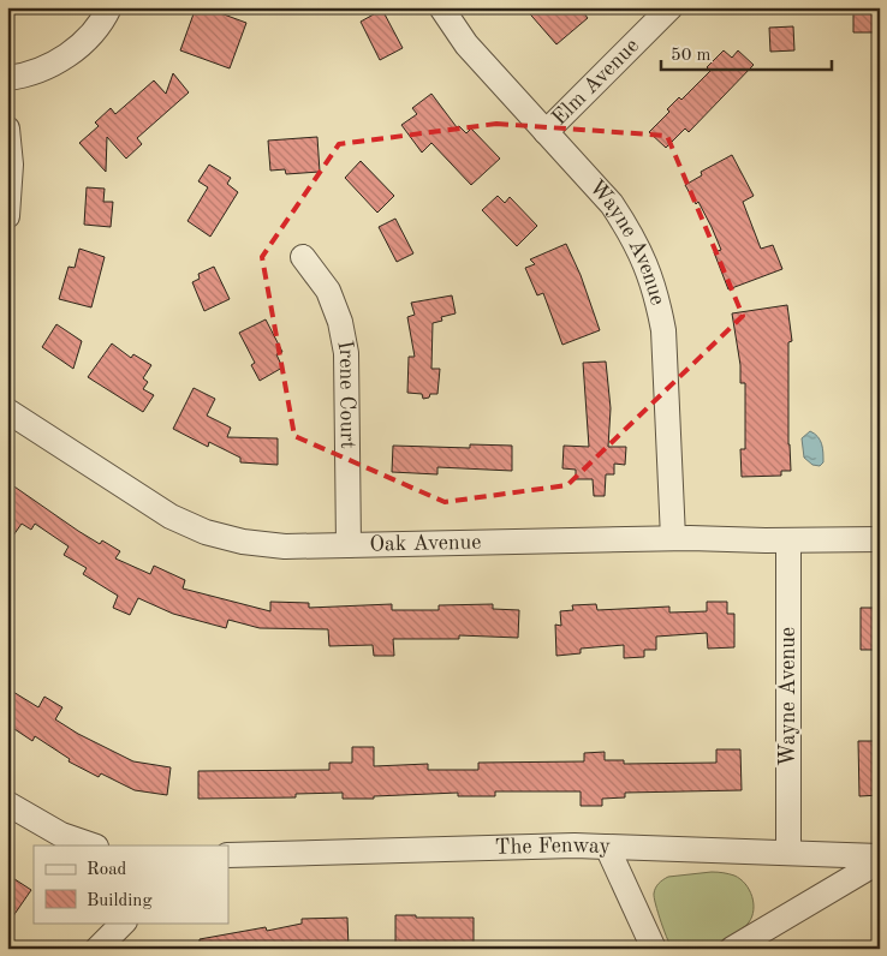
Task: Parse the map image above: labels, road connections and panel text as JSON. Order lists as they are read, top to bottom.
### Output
{
  "streets": {
    "street": [
      "Elm Avenue",
      "Wayne Avenue",
      "Irene Court",
      "Oak Avenue",
      "The Fenway"
    ]
  },
  "crossings": [
    ["Elm Avenue", "Wayne Avenue"],
    ["Wayne Avenue", "Oak Avenue"],
    ["Wayne Avenue", "The Fenway"],
    ["Irene Court", "Oak Avenue"]
  ],
  "legend": ["Road", "Building"],
  "scale_bar": "50 m"
}
